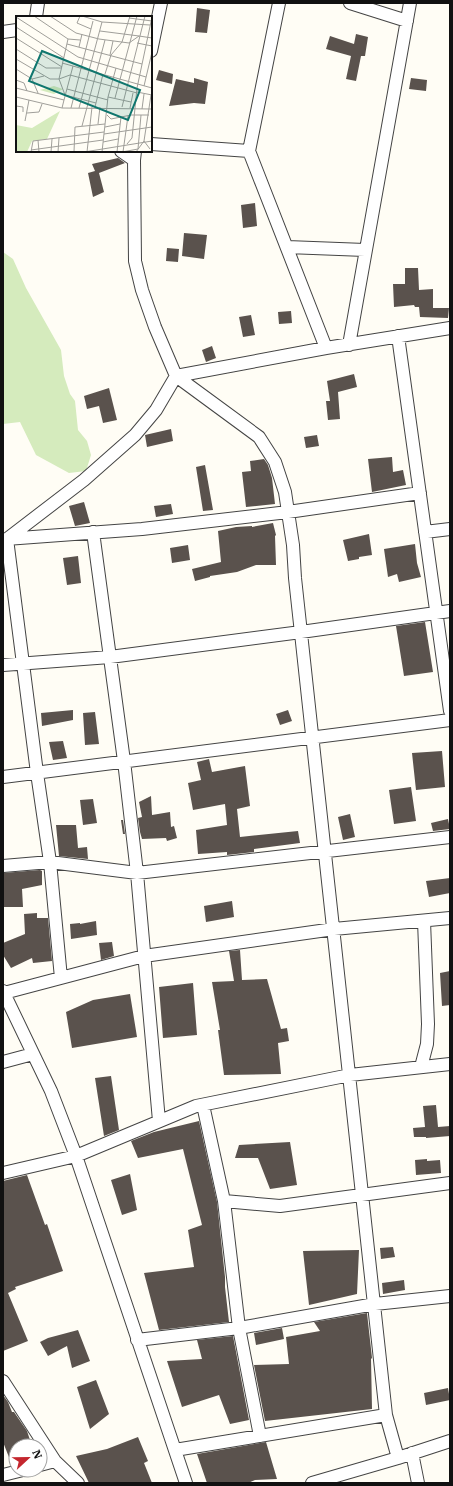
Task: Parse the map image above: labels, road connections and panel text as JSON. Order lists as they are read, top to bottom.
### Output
{
  "north": "right"
}
